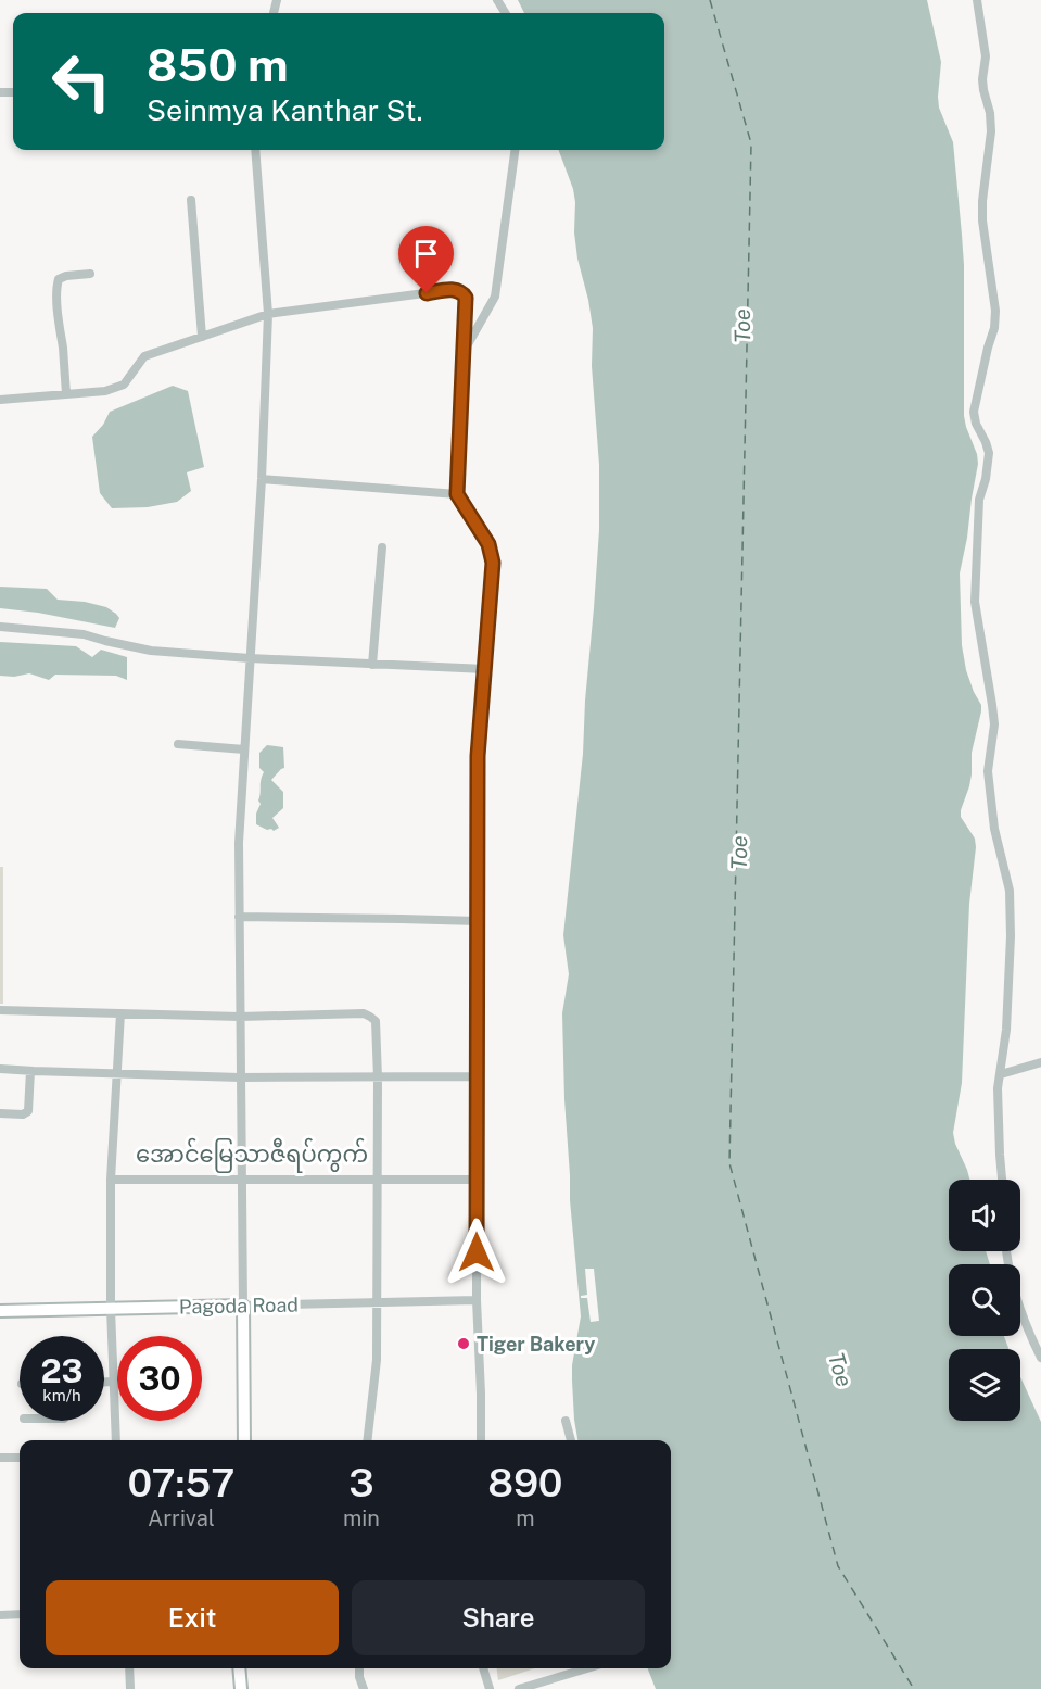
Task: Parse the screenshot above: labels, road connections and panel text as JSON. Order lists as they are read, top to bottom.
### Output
{
  "streets": {
    "main road": ["Pagoda Road"]
  },
  "districts": ["အောင်မြေသာဇီရပ်ကွက်"],
  "water": ["Toe"],
  "places": ["Tiger Bakery"],
  "page": {
    "turn": ["850 m", "Seinmya Kanthar St."],
    "speed": "23 km/h",
    "limit": "30",
    "eta": [
      "07:57",
      "Arrival",
      "3",
      "min",
      "890",
      "m"
    ],
    "buttons": ["Exit", "Share"]
  }
}
